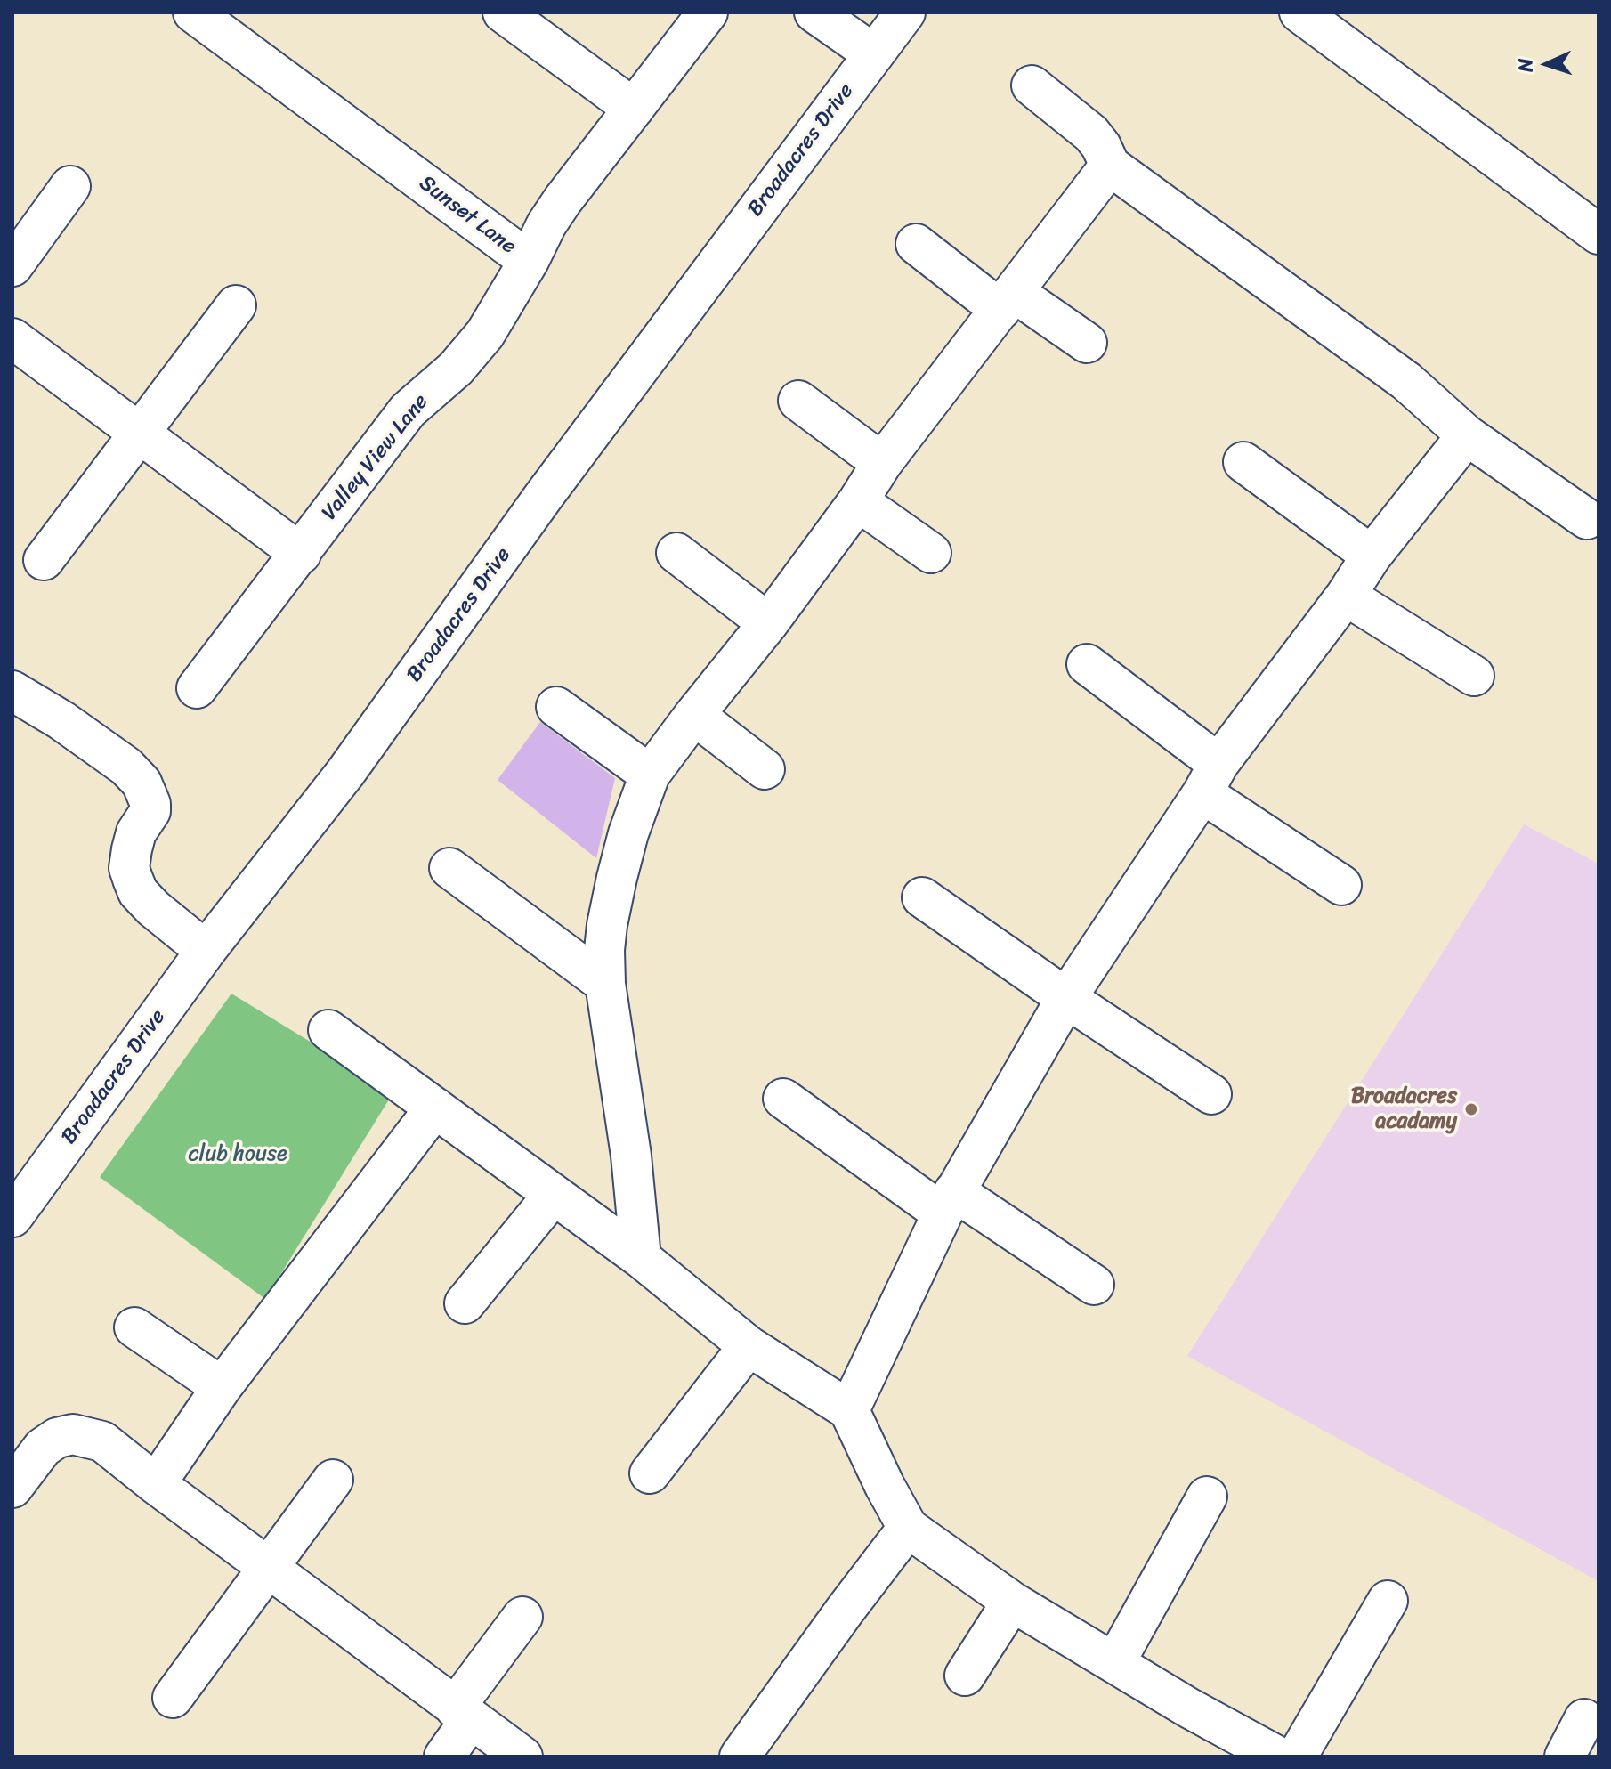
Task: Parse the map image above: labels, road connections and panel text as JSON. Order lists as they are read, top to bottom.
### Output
{
  "streets": {
    "street": ["Broadacres Drive", "Sunset Lane", "Valley View Lane"]
  },
  "crossings": [
    ["Sunset Lane", "Valley View Lane"]
  ],
  "parks": ["club house"],
  "places": ["Broadacres acadamy"],
  "north": "left"
}
